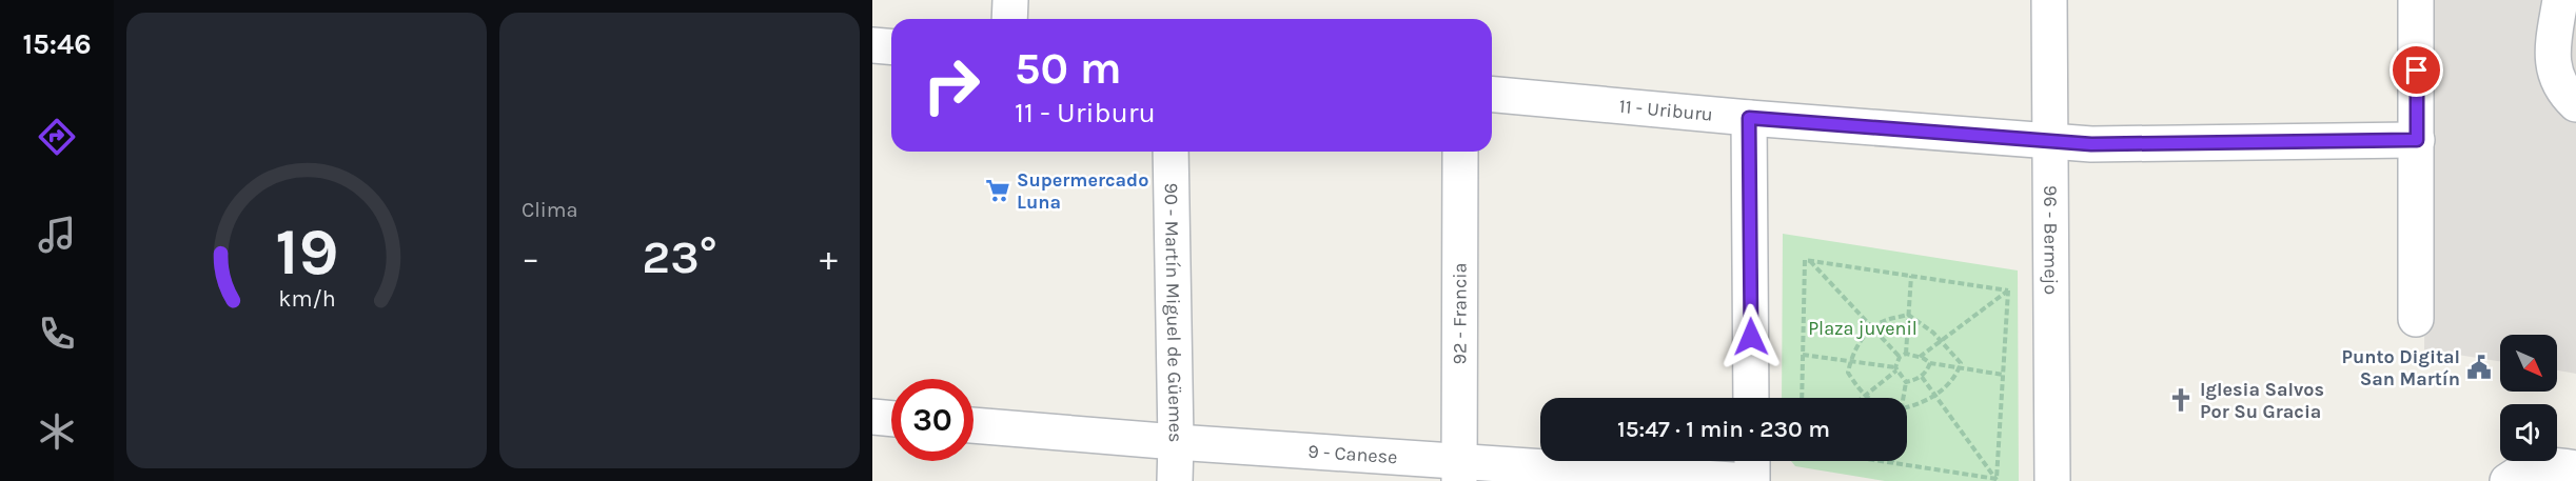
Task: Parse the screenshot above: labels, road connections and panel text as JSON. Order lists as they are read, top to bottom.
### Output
{
  "streets": {
    "street": [
      "11 - Uriburu",
      "96 - Bermejo",
      "90 - Martín Miguel de Güemes",
      "92 - Francia",
      "9 - Canese"
    ]
  },
  "crossings": [
    ["11 - Uriburu", "96 - Bermejo"],
    ["90 - Martín Miguel de Güemes", "9 - Canese"],
    ["92 - Francia", "9 - Canese"]
  ],
  "parks": ["Plaza juvenil"],
  "places": {
    "supermarket": ["Supermercado Luna"],
    "public building": ["Punto Digital San Martín"],
    "church": ["Iglesia Salvos Por Su Gracia"]
  },
  "north": "bottom right",
  "page": {
    "tabs": "15:46",
    "tile": "Clima",
    "turn": ["50 m", "11 - Uriburu"],
    "heat": ["−", "23°", "+"],
    "limit": "30",
    "trip": "15:47 · 1 min · 230 m",
    "gauge": ["19", "km/h"]
  }
}
